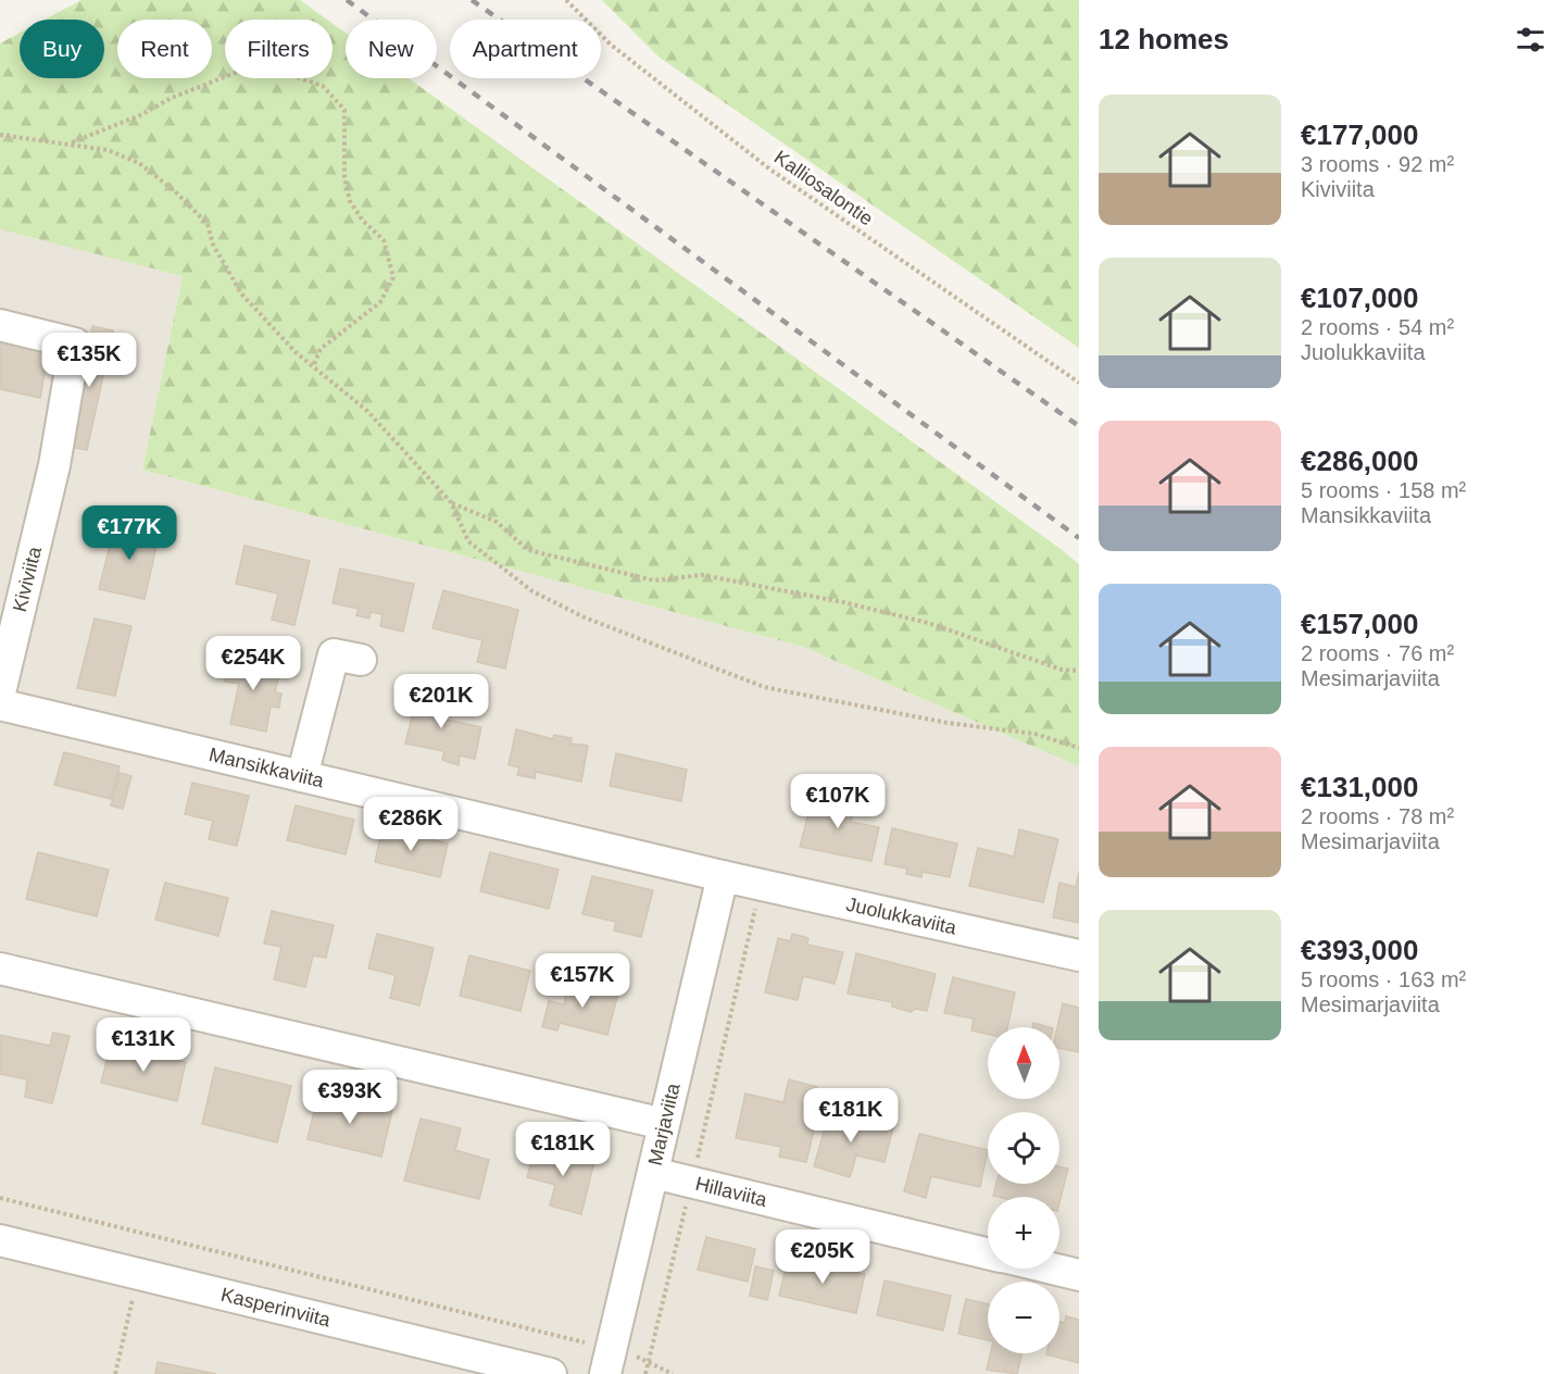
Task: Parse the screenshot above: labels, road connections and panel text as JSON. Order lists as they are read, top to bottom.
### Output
{
  "streets": {
    "street": [
      "Kiviviita",
      "Mansikkaviita",
      "Juolukkaviita",
      "Marjaviita",
      "Hillaviita",
      "Kasperinviita"
    ],
    "path": ["Kalliosalontie"]
  },
  "crossings": [
    ["Mansikkaviita", "Juolukkaviita"],
    ["Mansikkaviita", "Marjaviita"],
    ["Juolukkaviita", "Marjaviita"],
    ["Marjaviita", "Hillaviita"]
  ],
  "north": "top",
  "page": {
    "heading": "12 homes",
    "chip": [
      "Buy",
      "Rent",
      "Filters",
      "New",
      "Apartment"
    ],
    "list": [
      {
        "name": "€177,000",
        "note": "3 rooms · 92 m² · Kiviviita"
      },
      {
        "name": "€107,000",
        "note": "2 rooms · 54 m² · Juolukkaviita"
      },
      {
        "name": "€286,000",
        "note": "5 rooms · 158 m² · Mansikkaviita"
      },
      {
        "name": "€157,000",
        "note": "2 rooms · 76 m² · Mesimarjaviita"
      },
      {
        "name": "€131,000",
        "note": "2 rooms · 78 m² · Mesimarjaviita"
      },
      {
        "name": "€393,000",
        "note": "5 rooms · 163 m² · Mesimarjaviita"
      }
    ],
    "price": [
      "€135K",
      "€177K",
      "€254K",
      "€201K",
      "€107K",
      "€286K",
      "€157K",
      "€131K",
      "€393K",
      "€181K",
      "€181K",
      "€205K"
    ],
    "map_buttons": ["+", "−"]
  }
}
